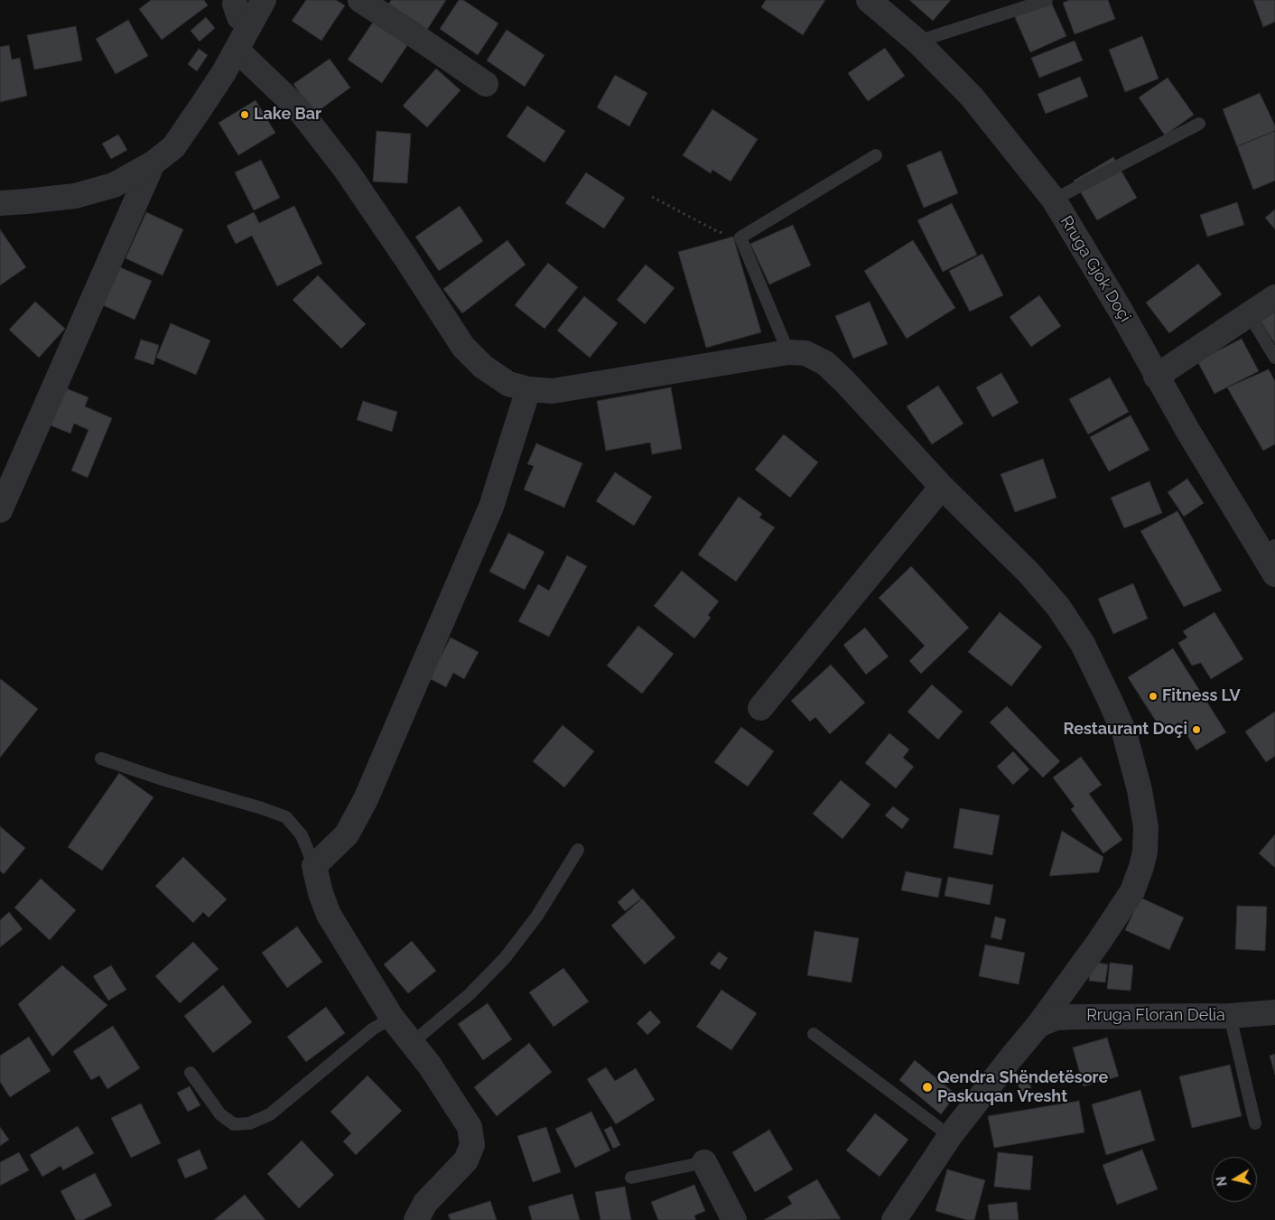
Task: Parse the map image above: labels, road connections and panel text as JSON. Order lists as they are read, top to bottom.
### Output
{
  "streets": {
    "street": ["Rruga Gjok Doçi", "Rruga Floran Delia"]
  },
  "places": [
    "Lake Bar",
    "Fitness LV",
    "Restaurant Doçi",
    "Qendra Shëndetësore Paskuqan Vresht"
  ],
  "north": "left"
}
